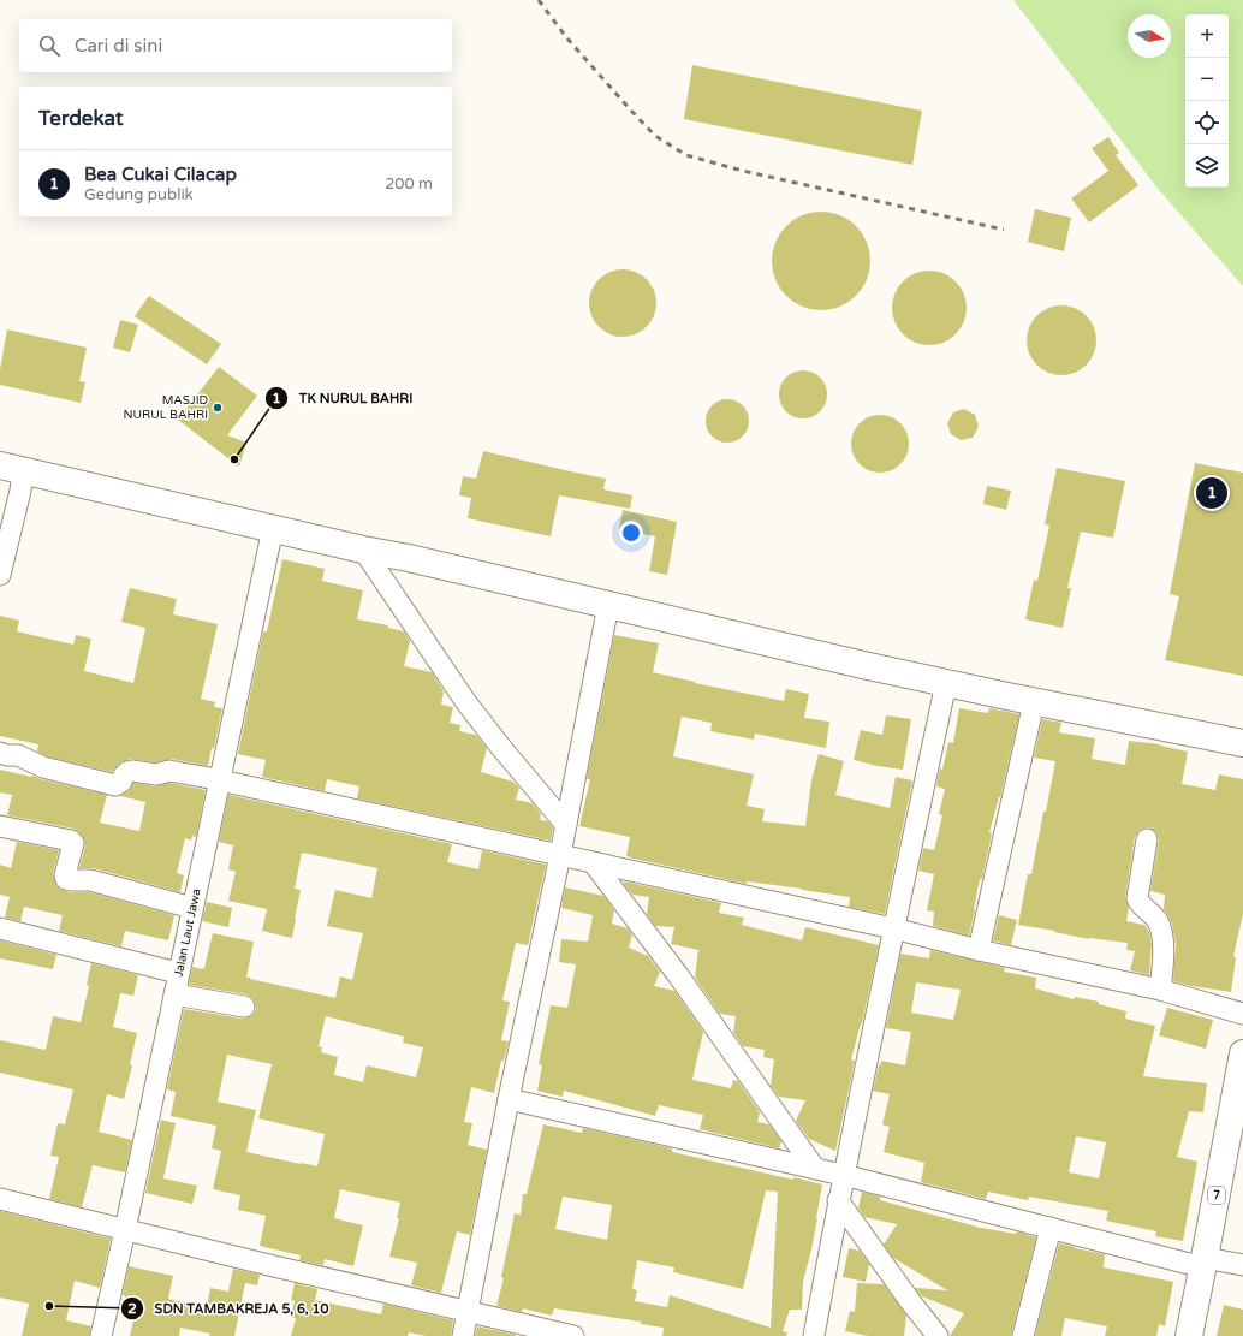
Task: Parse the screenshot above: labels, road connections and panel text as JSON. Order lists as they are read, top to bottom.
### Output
{
  "streets": {
    "main road": ["7"],
    "street": ["Jalan Laut Jawa"]
  },
  "places": ["MASJID NURUL BAHRI", "TK NURUL BAHRI", "SDN TAMBAKREJA 5, 6, 10"],
  "north": "right",
  "page": {
    "map_buttons": ["+", "−"],
    "search": "Cari di sini",
    "heading": "Terdekat",
    "list": [
      {
        "mark": "1",
        "name": "Bea Cukai Cilacap",
        "note": "Gedung publik",
        "value": "200 m"
      }
    ],
    "pins": "1"
  }
}
